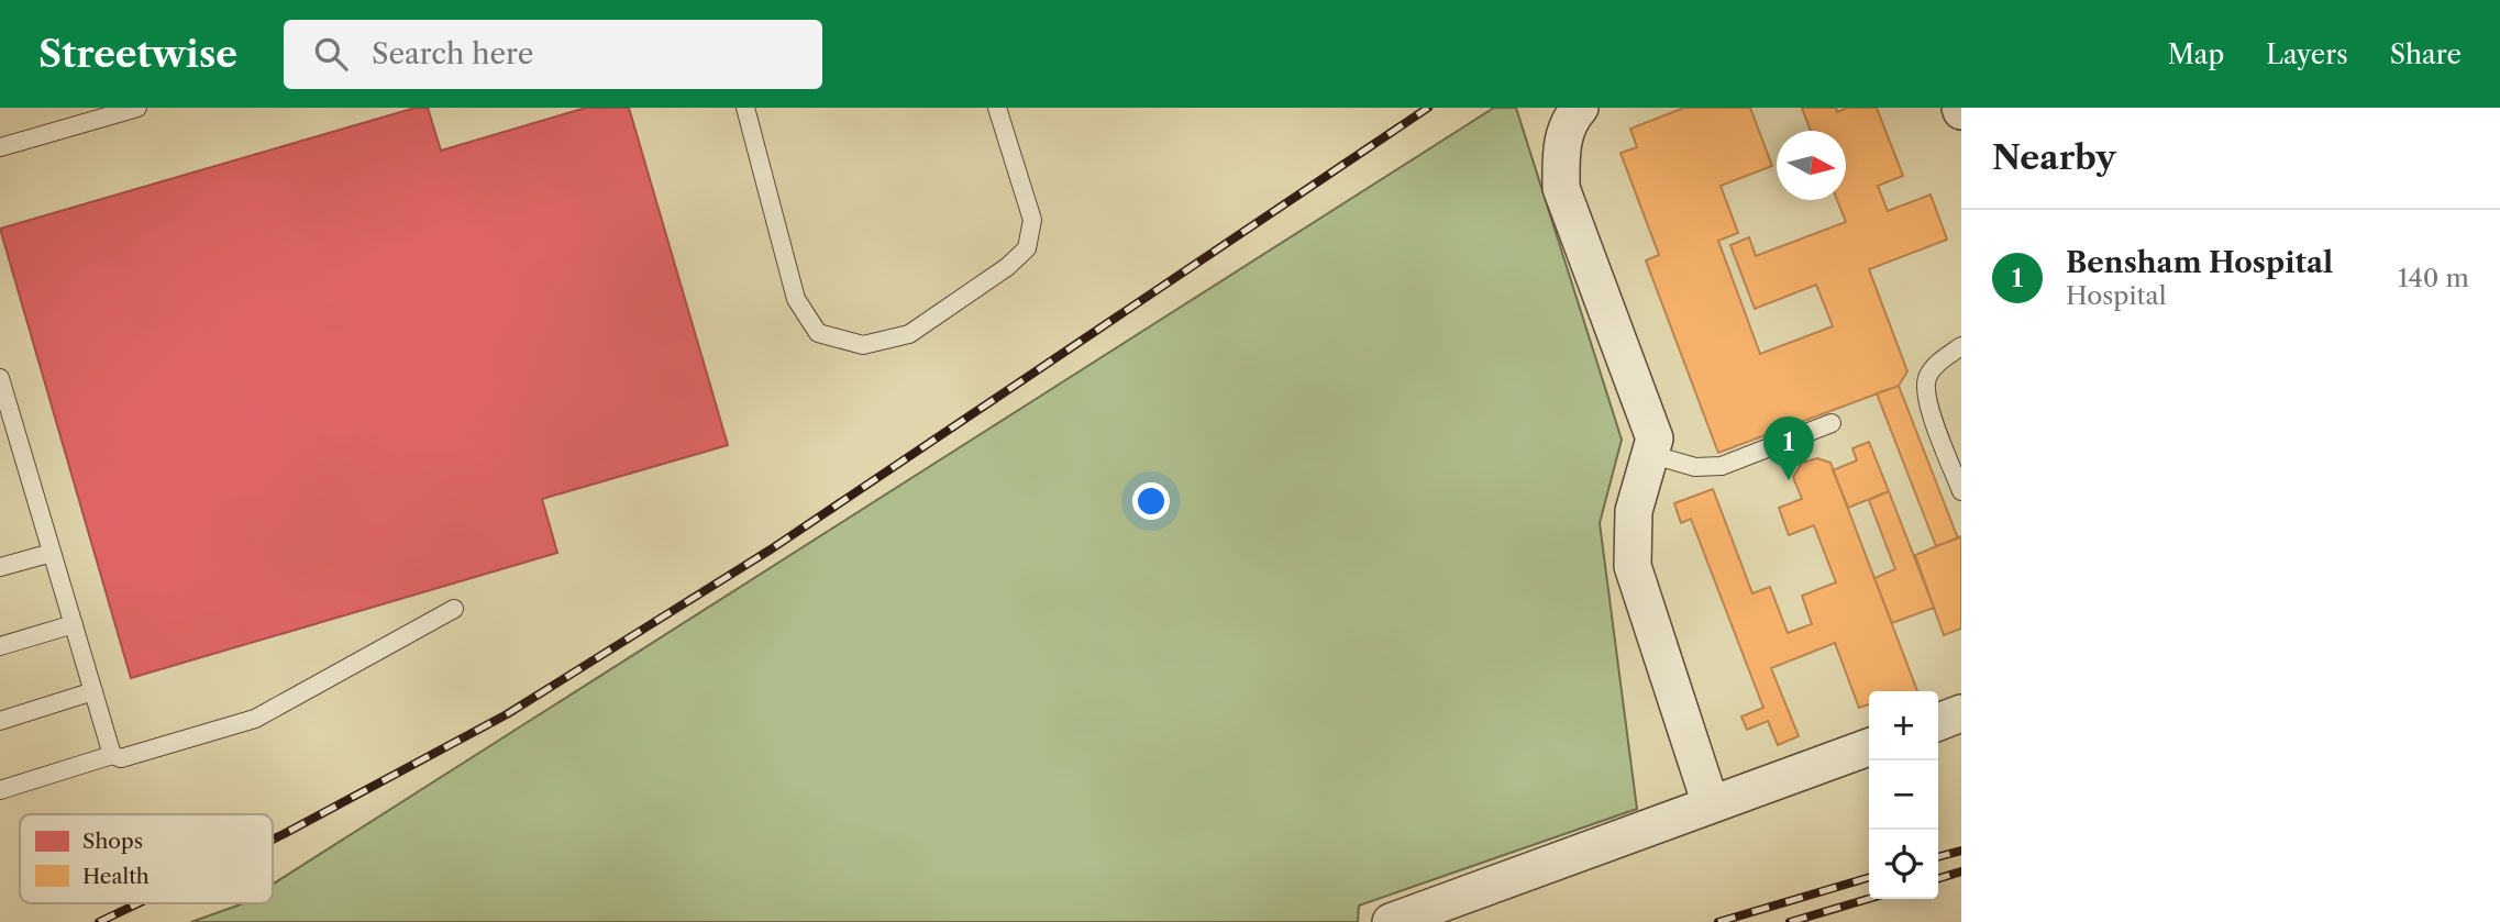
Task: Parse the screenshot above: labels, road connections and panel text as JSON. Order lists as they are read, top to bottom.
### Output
{
  "legend": ["Shops", "Health"],
  "north": "right",
  "page": {
    "header": "Streetwise",
    "search": "Search here",
    "nav": ["Map", "Layers", "Share"],
    "heading": "Nearby",
    "list": [
      {
        "mark": "1",
        "name": "Bensham Hospital",
        "note": "Hospital",
        "value": "140 m"
      }
    ],
    "pins": "1",
    "map_buttons": ["+", "−"]
  }
}
